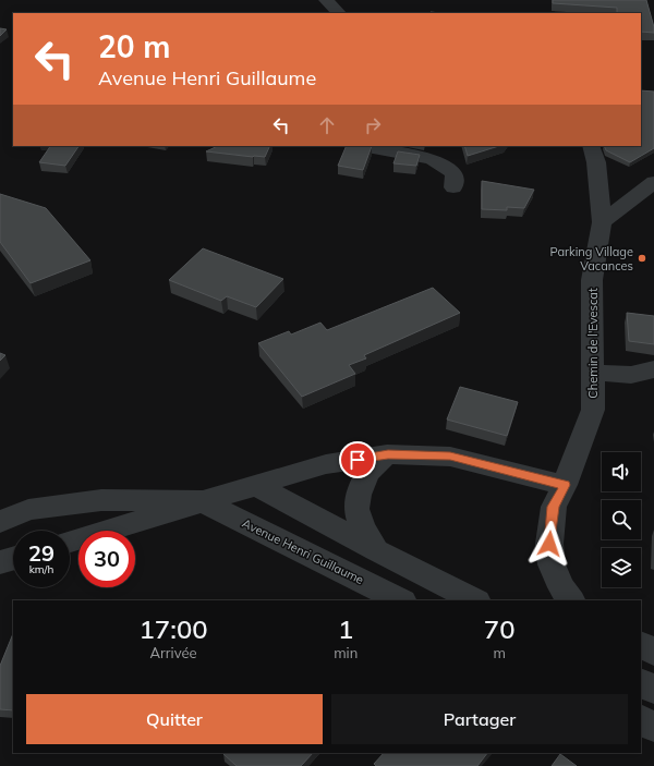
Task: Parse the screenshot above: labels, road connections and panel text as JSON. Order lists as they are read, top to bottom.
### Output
{
  "streets": {
    "street": ["Chemin de l'Evescat", "Avenue Henri Guillaume"]
  },
  "places": ["Parking Village Vacances"],
  "page": {
    "turn": ["20 m", "Avenue Henri Guillaume"],
    "speed": "29 km/h",
    "limit": "30",
    "eta": [
      "17:00",
      "Arrivée",
      "1",
      "min",
      "70",
      "m"
    ],
    "buttons": ["Quitter", "Partager"]
  }
}
